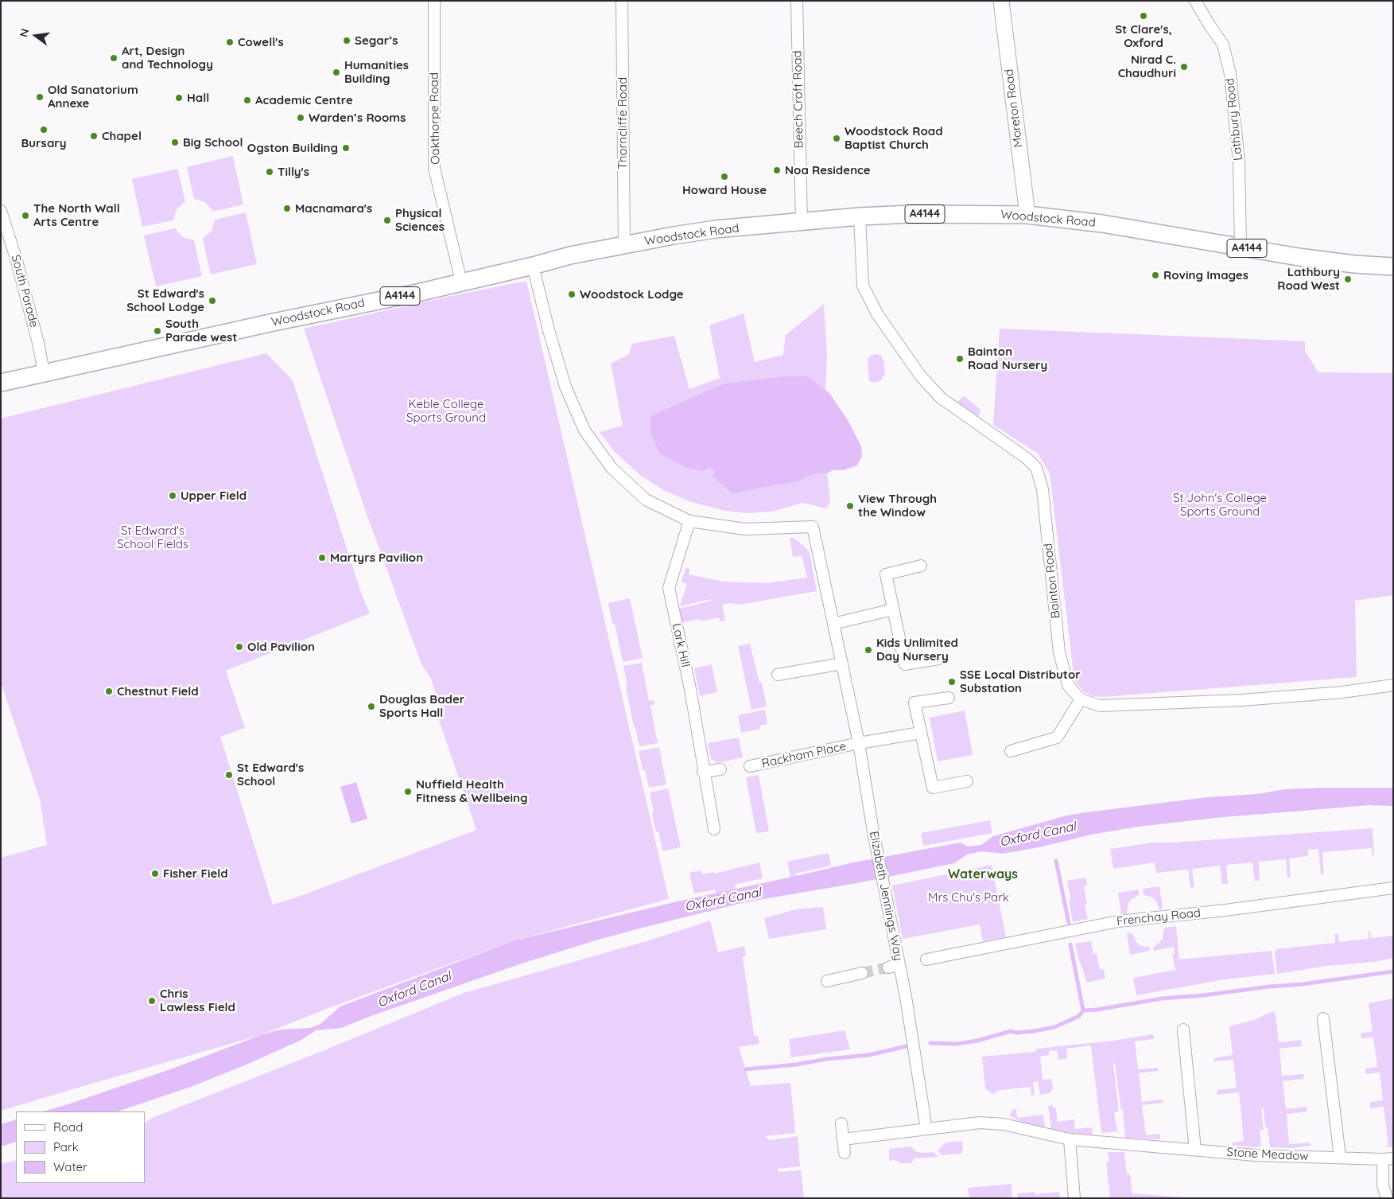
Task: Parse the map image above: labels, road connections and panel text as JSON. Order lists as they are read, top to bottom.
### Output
{
  "streets": {
    "main road": ["Moreton Road", "A4144", "Woodstock Road"],
    "street": [
      "Beech Croft Road",
      "Oakthorpe Road",
      "Lathbury Road",
      "Thorncliffe Road",
      "South Parade",
      "Bainton Road",
      "Lark Hill",
      "Rackham Place",
      "Elizabeth Jennings Way",
      "Frenchay Road",
      "Stone Meadow"
    ]
  },
  "crossings": [
    ["Beech Croft Road", "Woodstock Road"],
    ["Moreton Road", "Woodstock Road"],
    ["Oakthorpe Road", "Woodstock Road"],
    ["Lathbury Road", "Woodstock Road"],
    ["Thorncliffe Road", "Woodstock Road"],
    ["Woodstock Road", "South Parade"],
    ["Woodstock Road", "Bainton Road"],
    ["Woodstock Road", "Elizabeth Jennings Way"],
    ["Lark Hill", "Elizabeth Jennings Way"],
    ["Rackham Place", "Elizabeth Jennings Way"],
    ["Elizabeth Jennings Way", "Stone Meadow"]
  ],
  "districts": ["Waterways"],
  "water": ["Oxford Canal"],
  "parks": [
    "Keble College Sports Ground",
    "St John's College Sports Ground",
    "St Edward's School Fields",
    "Mrs Chu's Park"
  ],
  "places": [
    "St Clare's, Oxford",
    "Segar’s",
    "Cowell's",
    "Art, Design and Technology",
    "Nirad C. Chaudhuri",
    "Humanities Building",
    "Old Sanatorium Annexe",
    "Hall",
    "Academic Centre",
    "Warden’s Rooms",
    "Bursary",
    "Chapel",
    "Woodstock Road Baptist Church",
    "Big School",
    "Ogston Building",
    "Noa Residence",
    "Tilly's",
    "Howard House",
    "Macnamara's",
    "The North Wall Arts Centre",
    "Physical Sciences",
    "Roving Images",
    "Lathbury Road West",
    "Woodstock Lodge",
    "St Edward's School Lodge",
    "South Parade west",
    "Bainton Road Nursery",
    "Upper Field",
    "View Through the Window",
    "Martyrs Pavilion",
    "Old Pavilion",
    "Kids Unlimited Day Nursery",
    "SSE Local Distributor Substation",
    "Chestnut Field",
    "Douglas Bader Sports Hall",
    "St Edward's School",
    "Nuffield Health Fitness & Wellbeing",
    "Fisher Field",
    "Chris Lawless Field"
  ],
  "legend": ["Road", "Park", "Water"],
  "north": "left"
}
